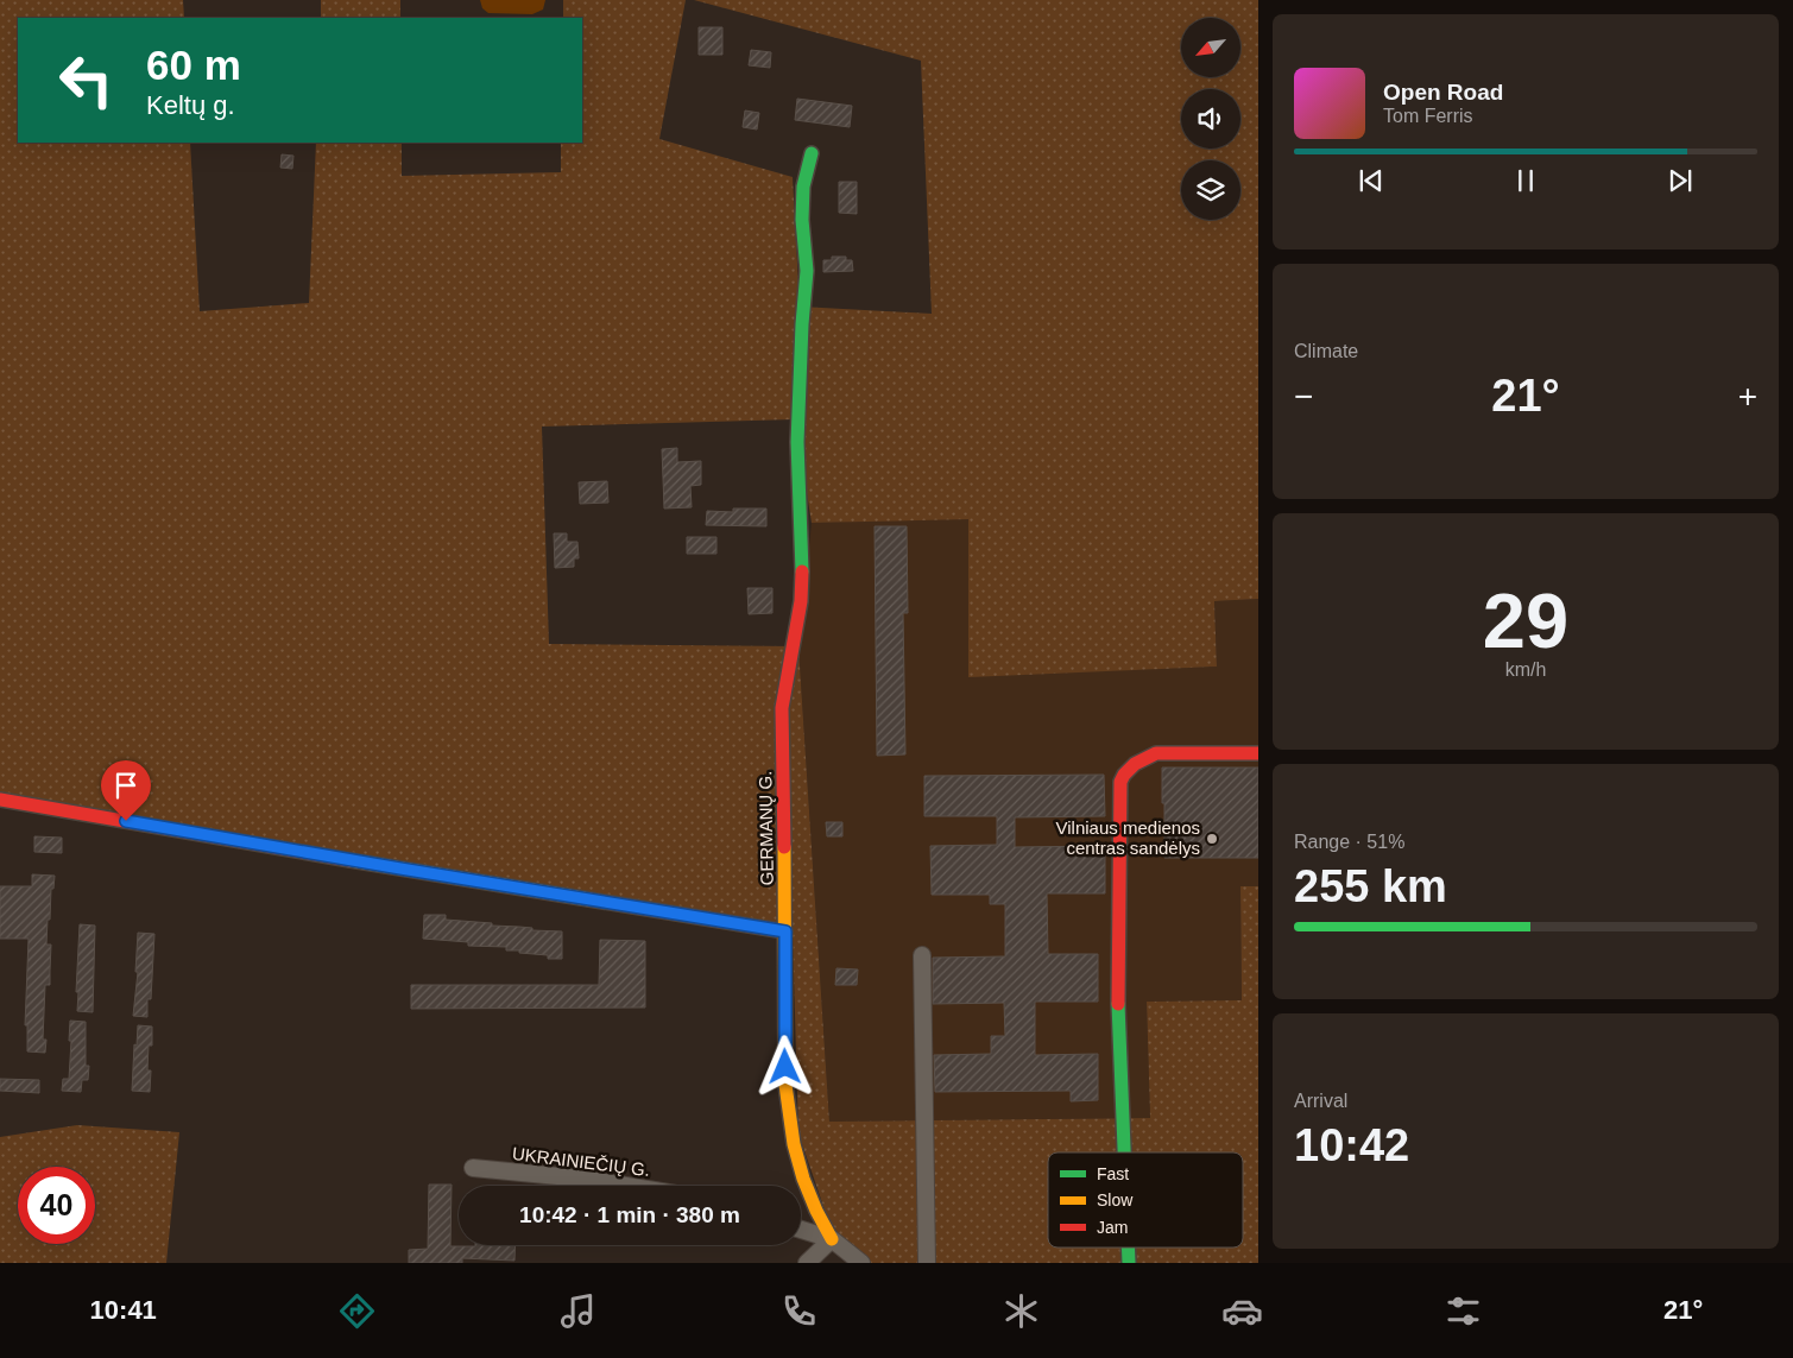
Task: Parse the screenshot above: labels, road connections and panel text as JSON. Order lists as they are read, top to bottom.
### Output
{
  "streets": {
    "street": ["GERMANŲ G.", "UKRAINIEČIŲ G."]
  },
  "places": ["Vilniaus medienos centras sandėlys"],
  "legend": ["Fast", "Slow", "Jam"],
  "north": "bottom left",
  "page": {
    "turn": ["60 m", "Keltų g."],
    "song": ["Open Road", "Tom Ferris"],
    "tile": [
      "Climate",
      ["29", "km/h"],
      ["Range · 51%", "255 km"],
      ["Arrival", "10:42"]
    ],
    "heat": ["−", "21°", "+"],
    "limit": "40",
    "trip": "10:42 · 1 min · 380 m",
    "tabs": ["10:41", "21°"]
  }
}
